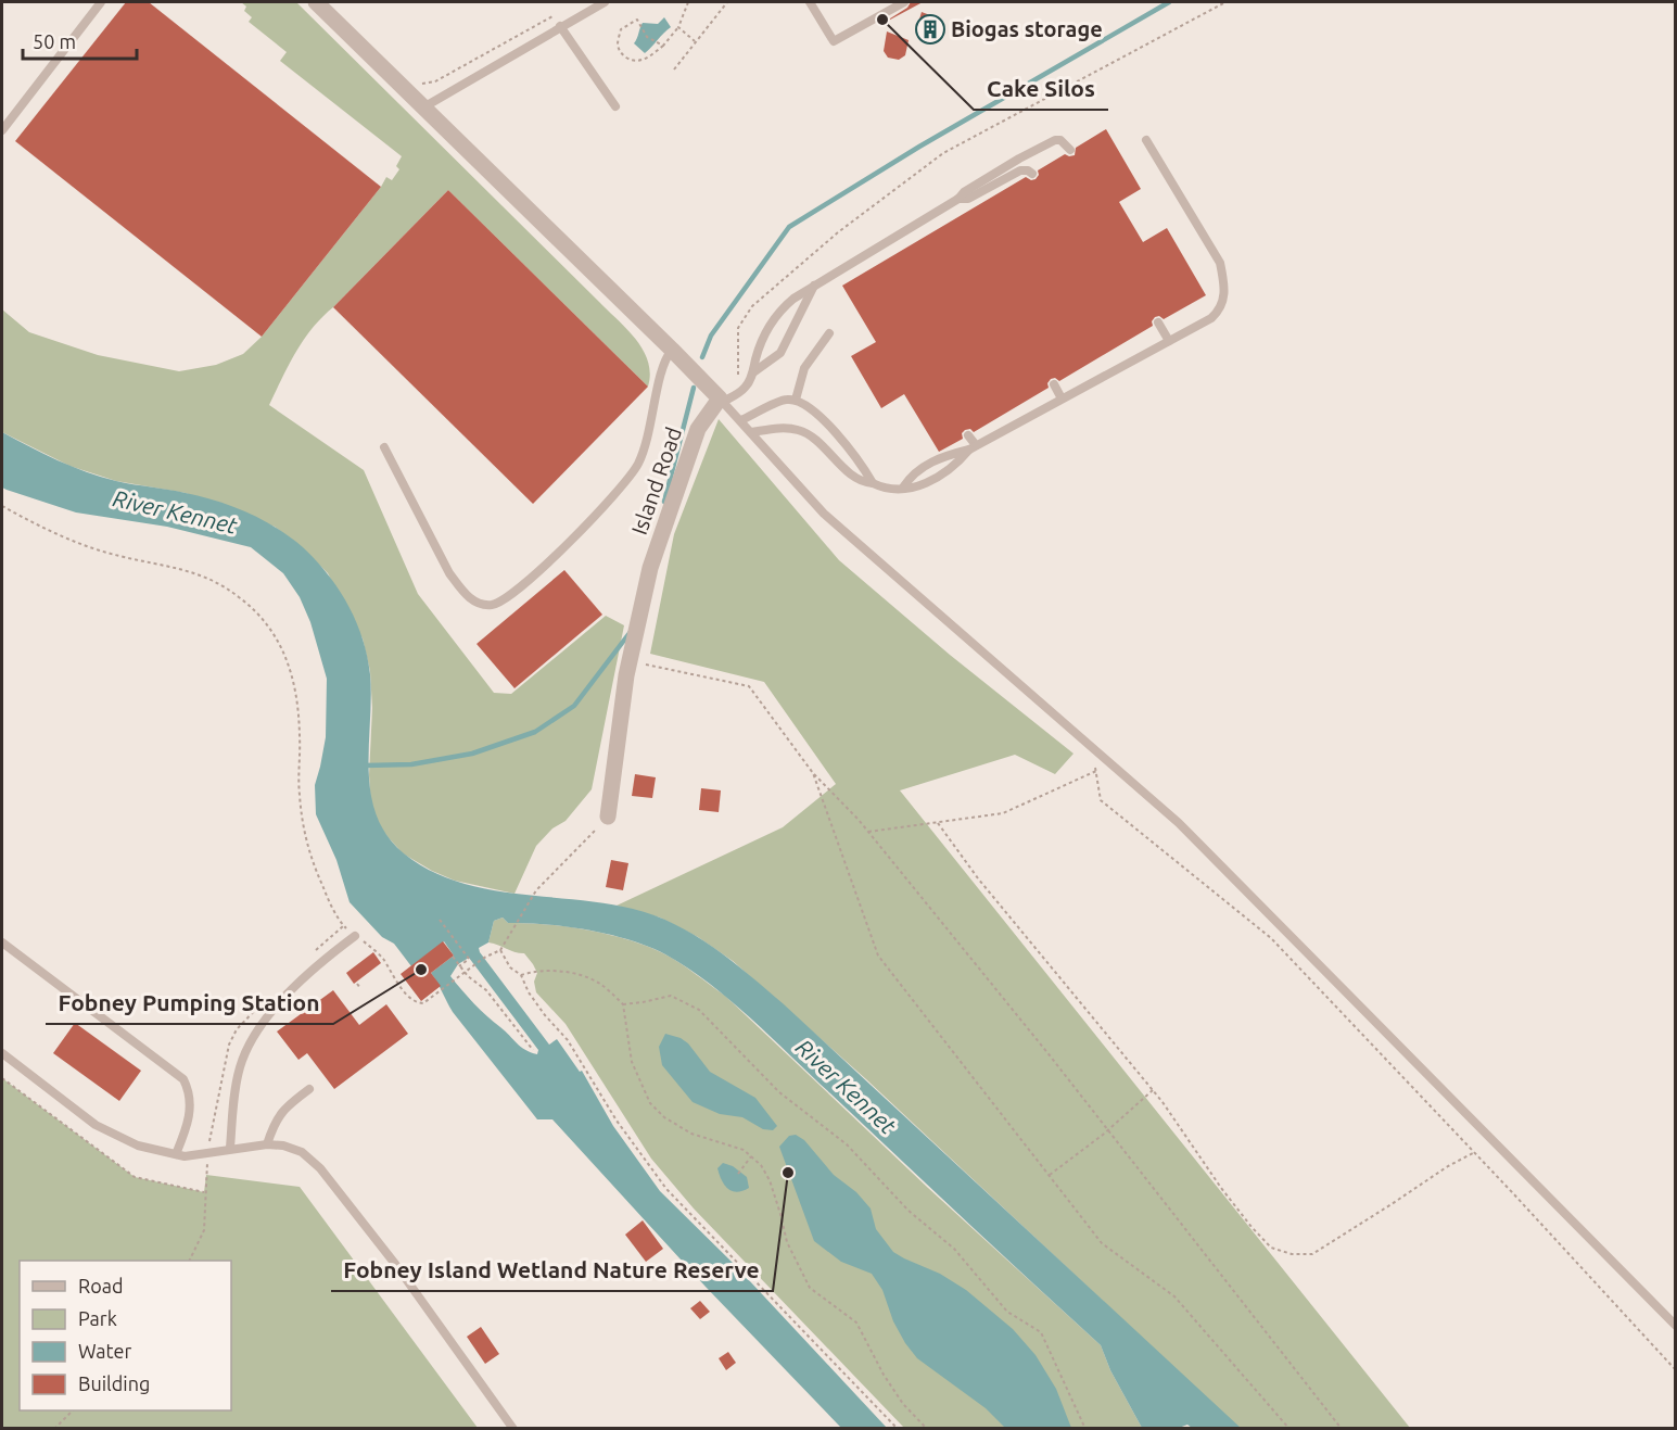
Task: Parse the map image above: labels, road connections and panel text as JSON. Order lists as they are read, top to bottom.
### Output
{
  "streets": {
    "street": ["Island Road"]
  },
  "water": ["River Kennet"],
  "places": {
    "other": ["Cake Silos", "Fobney Pumping Station", "Fobney Island Wetland Nature Reserve"],
    "building": ["Biogas storage"]
  },
  "legend": [
    "Road",
    "Park",
    "Water",
    "Building"
  ],
  "scale_bar": "50 m"
}
